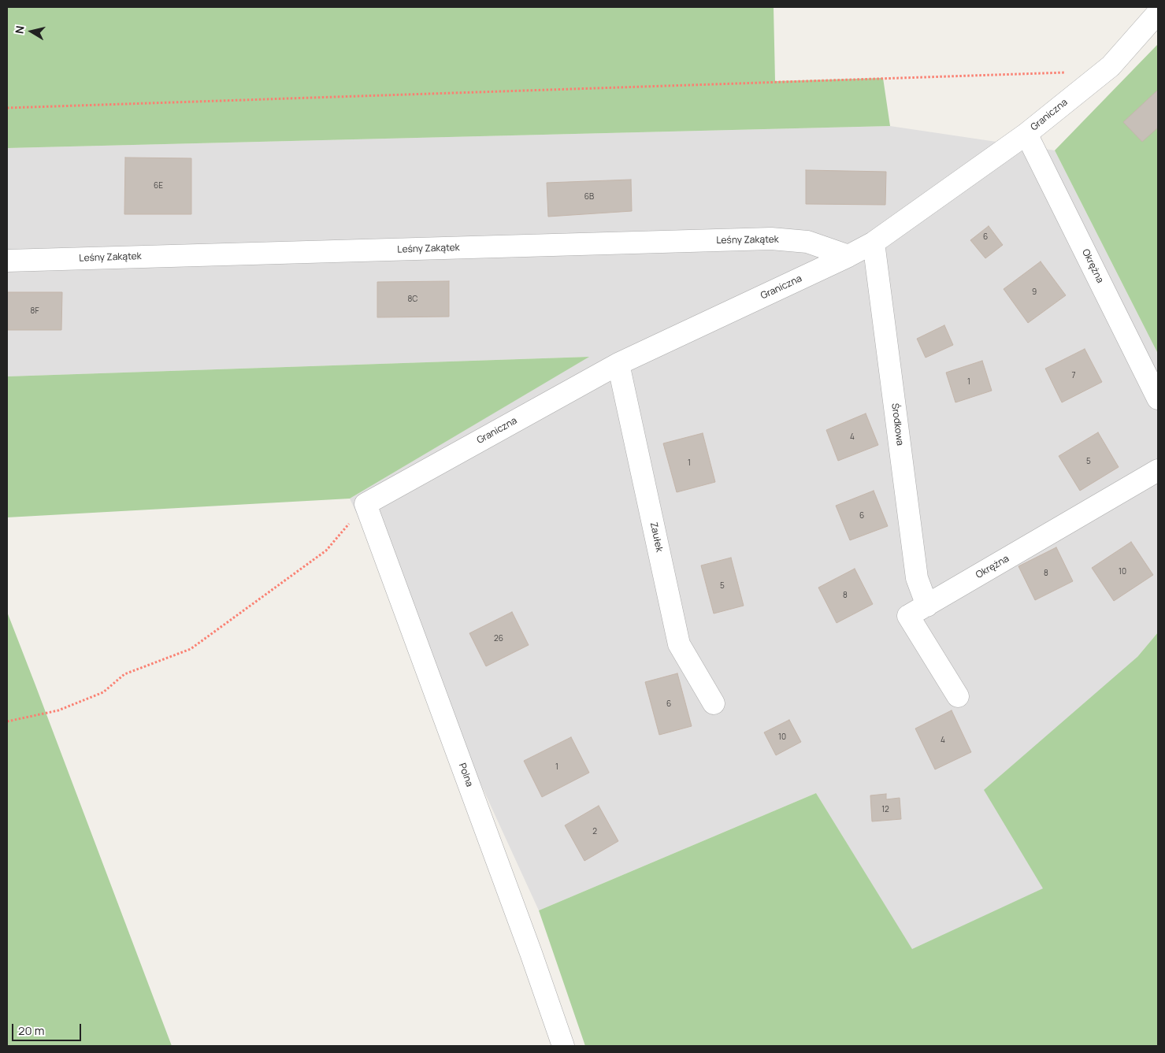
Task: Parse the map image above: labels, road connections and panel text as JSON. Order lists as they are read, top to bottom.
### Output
{
  "streets": {
    "street": [
      "Graniczna",
      "Leśny Zakątek",
      "Okrężna",
      "Środkowa",
      "Zaułek",
      "Polna"
    ]
  },
  "crossings": [
    ["Graniczna", "Leśny Zakątek"],
    ["Graniczna", "Okrężna"],
    ["Graniczna", "Środkowa"],
    ["Graniczna", "Zaułek"],
    ["Graniczna", "Polna"],
    ["Okrężna", "Środkowa"]
  ],
  "house_numbers": [
    "6E",
    "6B",
    "6",
    "9",
    "8C",
    "8F",
    "7",
    "1",
    "4",
    "5",
    "1",
    "6",
    "10",
    "8",
    "5",
    "8",
    "26",
    "6",
    "10",
    "4",
    "1",
    "12",
    "2"
  ],
  "scale_bar": "20 m",
  "north": "left"
}
